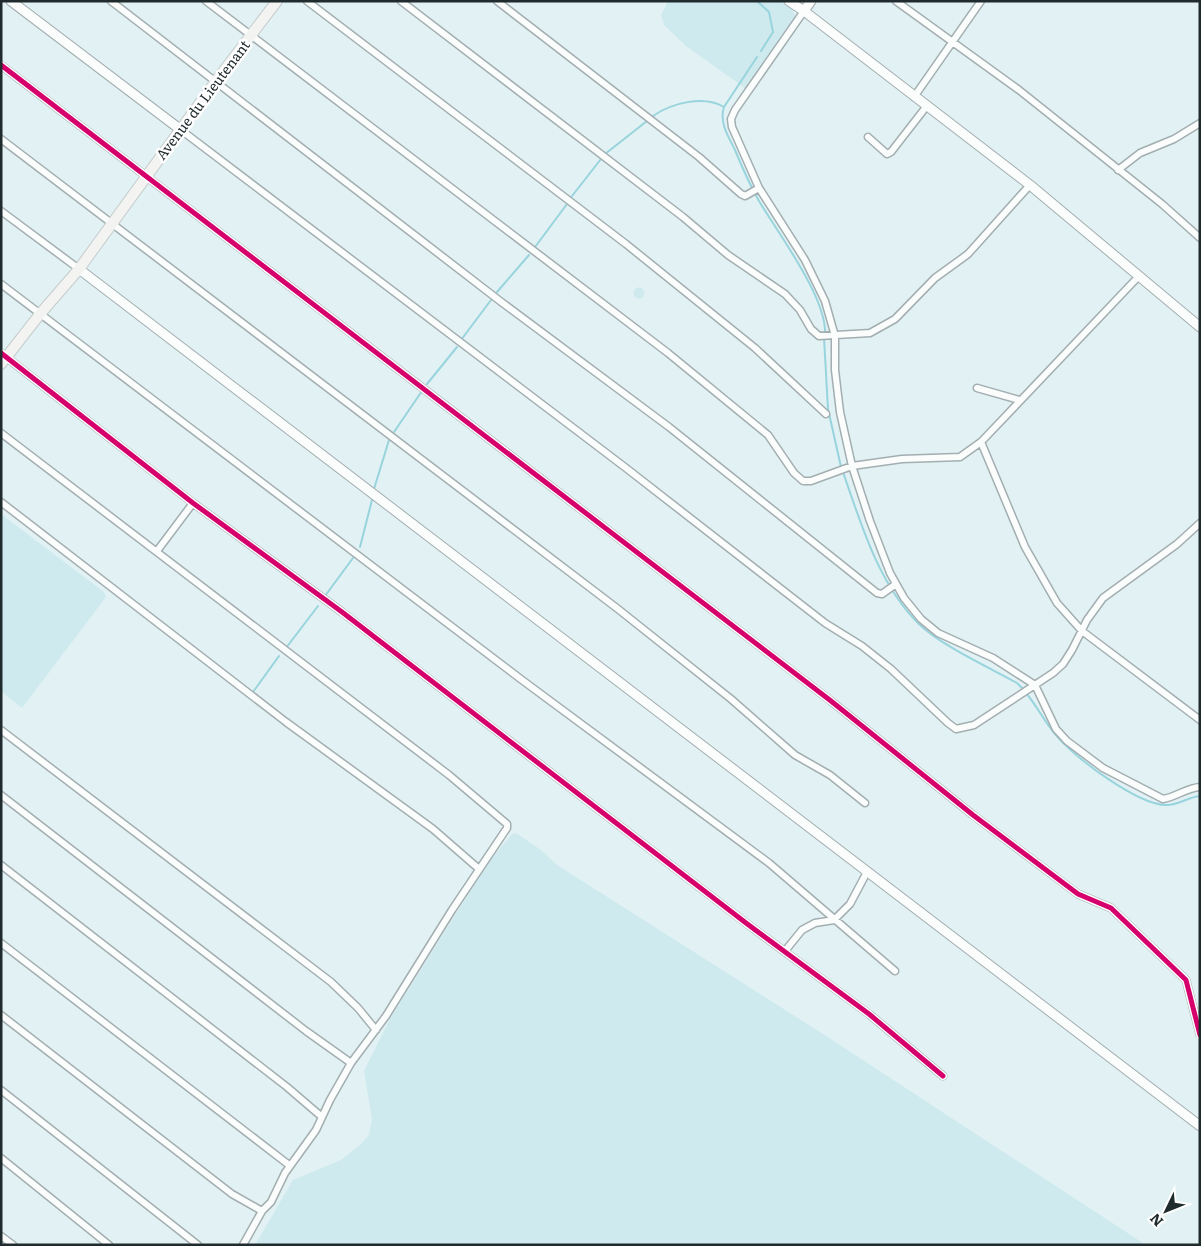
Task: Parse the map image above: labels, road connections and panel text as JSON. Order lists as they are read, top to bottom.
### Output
{
  "streets": {
    "main road": ["Avenue du Lieutenant"]
  },
  "north": "bottom left"
}
